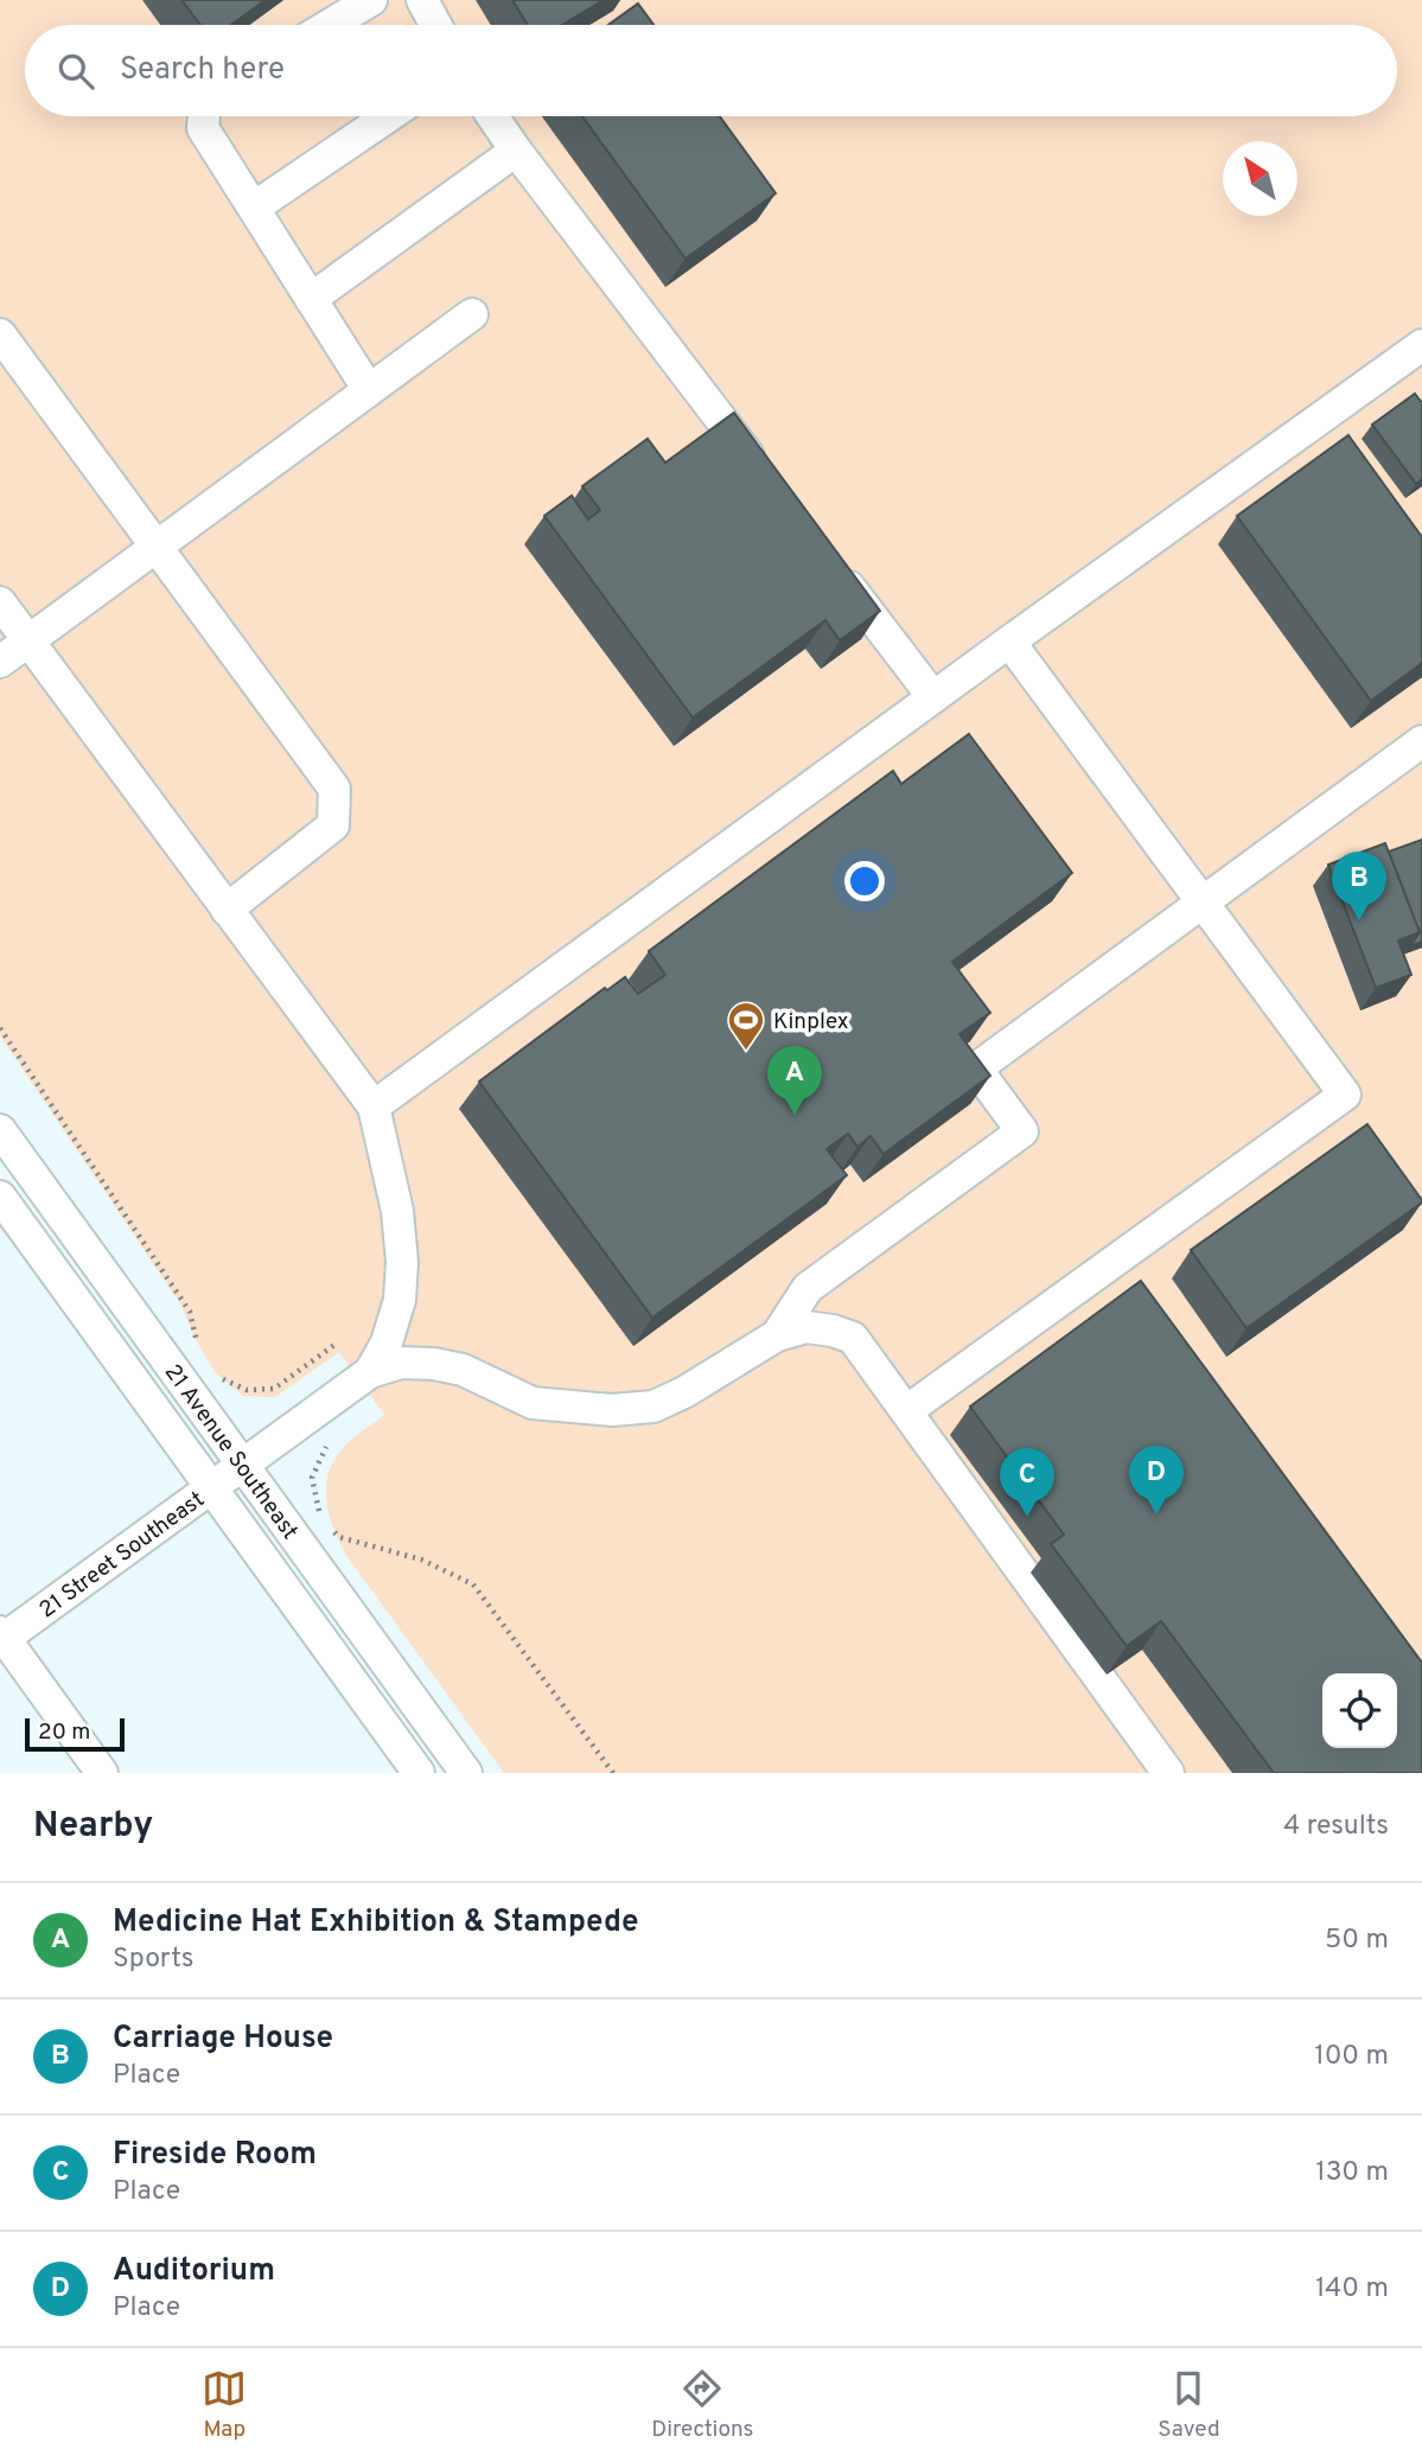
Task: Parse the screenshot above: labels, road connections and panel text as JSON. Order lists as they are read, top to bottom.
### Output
{
  "streets": {
    "street": ["21 Avenue Southeast", "21 Street Southeast"]
  },
  "crossings": [
    ["21 Avenue Southeast", "21 Street Southeast"]
  ],
  "places": {
    "sports": ["Kinplex"]
  },
  "scale_bar": "20 m",
  "north": "top left",
  "page": {
    "search": "Search here",
    "pins": [
      "B",
      "A",
      "D",
      "C"
    ],
    "scale": "20 m",
    "heading": ["Nearby", "4 results"],
    "list": [
      {
        "mark": "A",
        "name": "Medicine Hat Exhibition & Stampede",
        "note": "Sports",
        "value": "50 m"
      },
      {
        "mark": "B",
        "name": "Carriage House",
        "note": "Place",
        "value": "100 m"
      },
      {
        "mark": "C",
        "name": "Fireside Room",
        "note": "Place",
        "value": "130 m"
      },
      {
        "mark": "D",
        "name": "Auditorium",
        "note": "Place",
        "value": "140 m"
      }
    ],
    "nav": ["Map", "Directions", "Saved"]
  }
}
